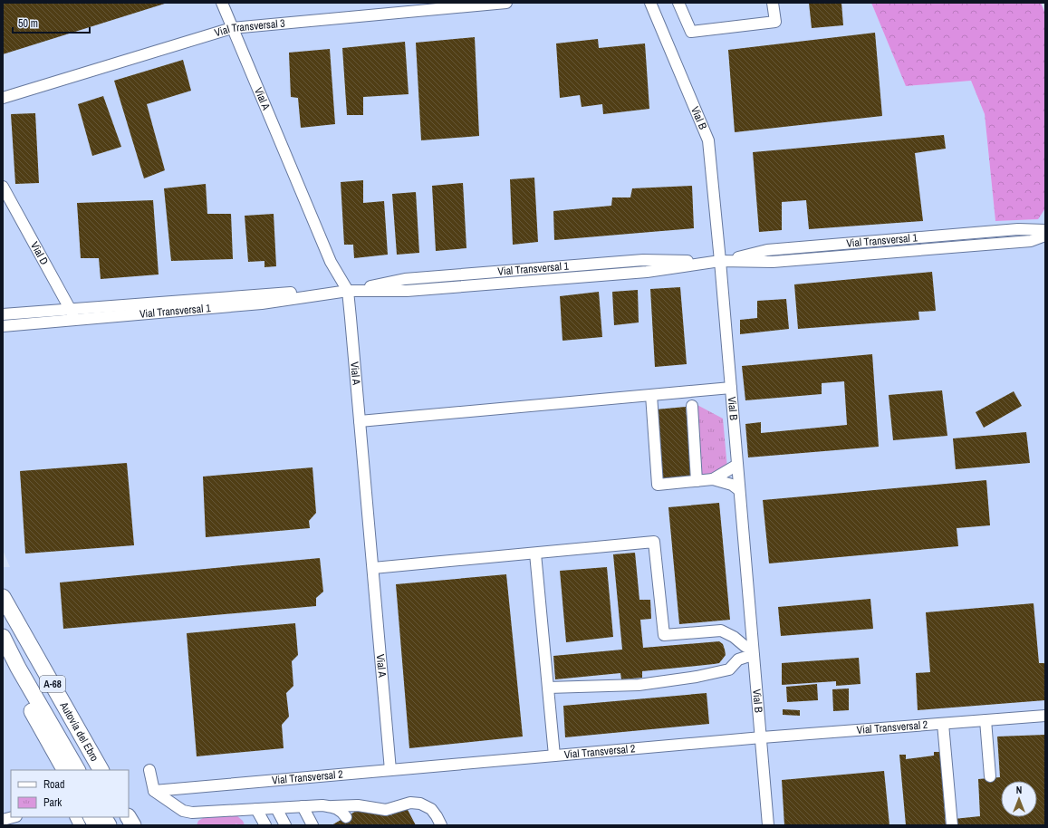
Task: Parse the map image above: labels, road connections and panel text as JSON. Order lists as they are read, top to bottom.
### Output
{
  "streets": {
    "highway": ["A-68", "Autovía del Ebro"],
    "street": [
      "Vial Transversal 3",
      "Vial A",
      "Vial B",
      "Vial Transversal 1",
      "Vial D",
      "Vial Transversal 2"
    ]
  },
  "crossings": [
    ["Vial Transversal 3", "Vial A"],
    ["Vial A", "Vial Transversal 1"],
    ["Vial A", "Vial Transversal 2"],
    ["Vial B", "Vial Transversal 1"],
    ["Vial B", "Vial Transversal 2"],
    ["Vial Transversal 1", "Vial D"]
  ],
  "legend": ["Road", "Park"],
  "scale_bar": "50 m",
  "north": "top"
}
